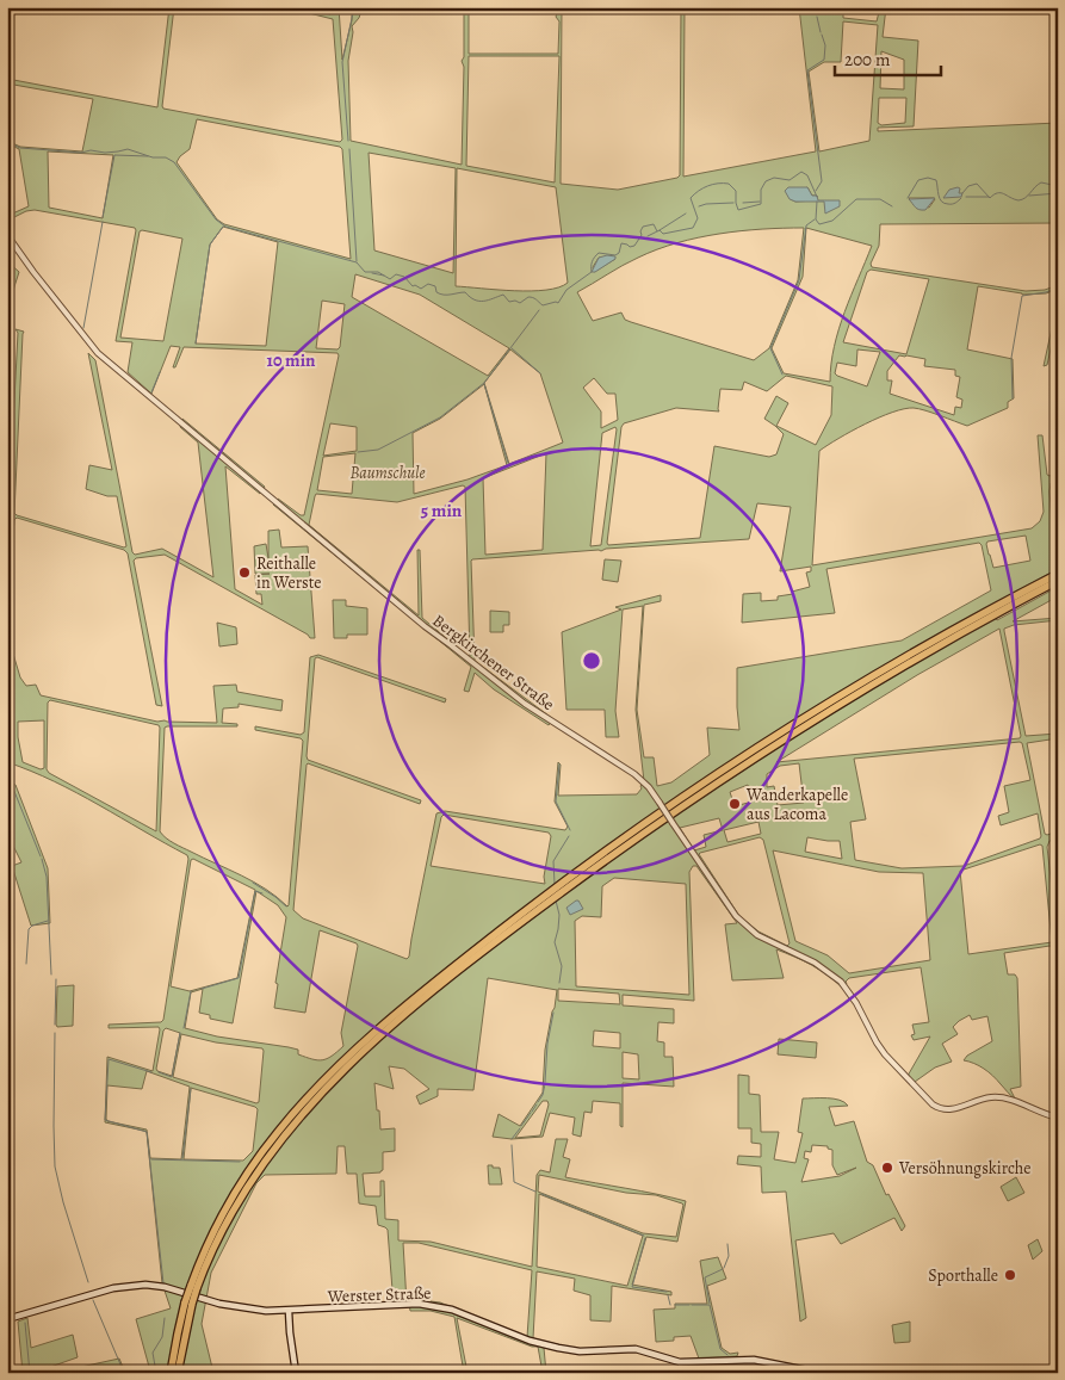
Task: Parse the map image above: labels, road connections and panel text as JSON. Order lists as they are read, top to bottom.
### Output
{
  "streets": {
    "main road": ["Werster Straße"],
    "street": ["Bergkirchener Straße"]
  },
  "parks": ["Baumschule"],
  "places": [
    "Reithalle in Werste",
    "Wanderkapelle aus Lacoma",
    "Versöhnungskirche",
    "Sporthalle"
  ],
  "scale_bar": "200 m",
  "rings": ["10 min", "5 min"]
}
